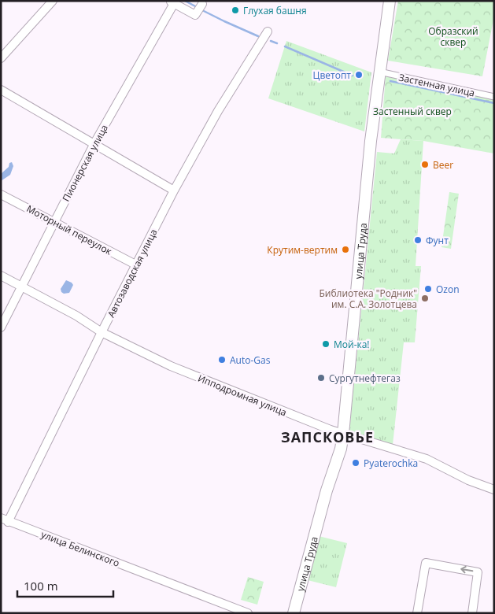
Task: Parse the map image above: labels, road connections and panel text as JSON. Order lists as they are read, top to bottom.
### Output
{
  "streets": {
    "main road": ["улица Труда"],
    "street": [
      "Застенная улица",
      "Пионерская улица",
      "Моторный переулок",
      "Автозаводская улица",
      "Ипподромная улица",
      "улица Белинского"
    ]
  },
  "crossings": [
    ["Застенная улица", "улица Труда"],
    ["Пионерская улица", "Моторный переулок"],
    ["Пионерская улица", "Ипподромная улица"],
    ["Моторный переулок", "Автозаводская улица"],
    ["улица Труда", "Ипподромная улица"],
    ["Автозаводская улица", "Ипподромная улица"],
    ["Автозаводская улица", "улица Белинского"]
  ],
  "districts": ["ЗАПСКОВЬЕ"],
  "parks": ["Образский сквер", "Застенный сквер"],
  "places": [
    "Глухая башня",
    "Цветопт",
    "Beer",
    "Фунт",
    "Крутим-вертим",
    "Ozon",
    "Библиотека \"Родник\" им. С.А. Золотцева",
    "Мой-ка!",
    "Auto-Gas",
    "Сургутнефтегаз",
    "Pyaterochka"
  ],
  "scale_bar": "100 m"
}
